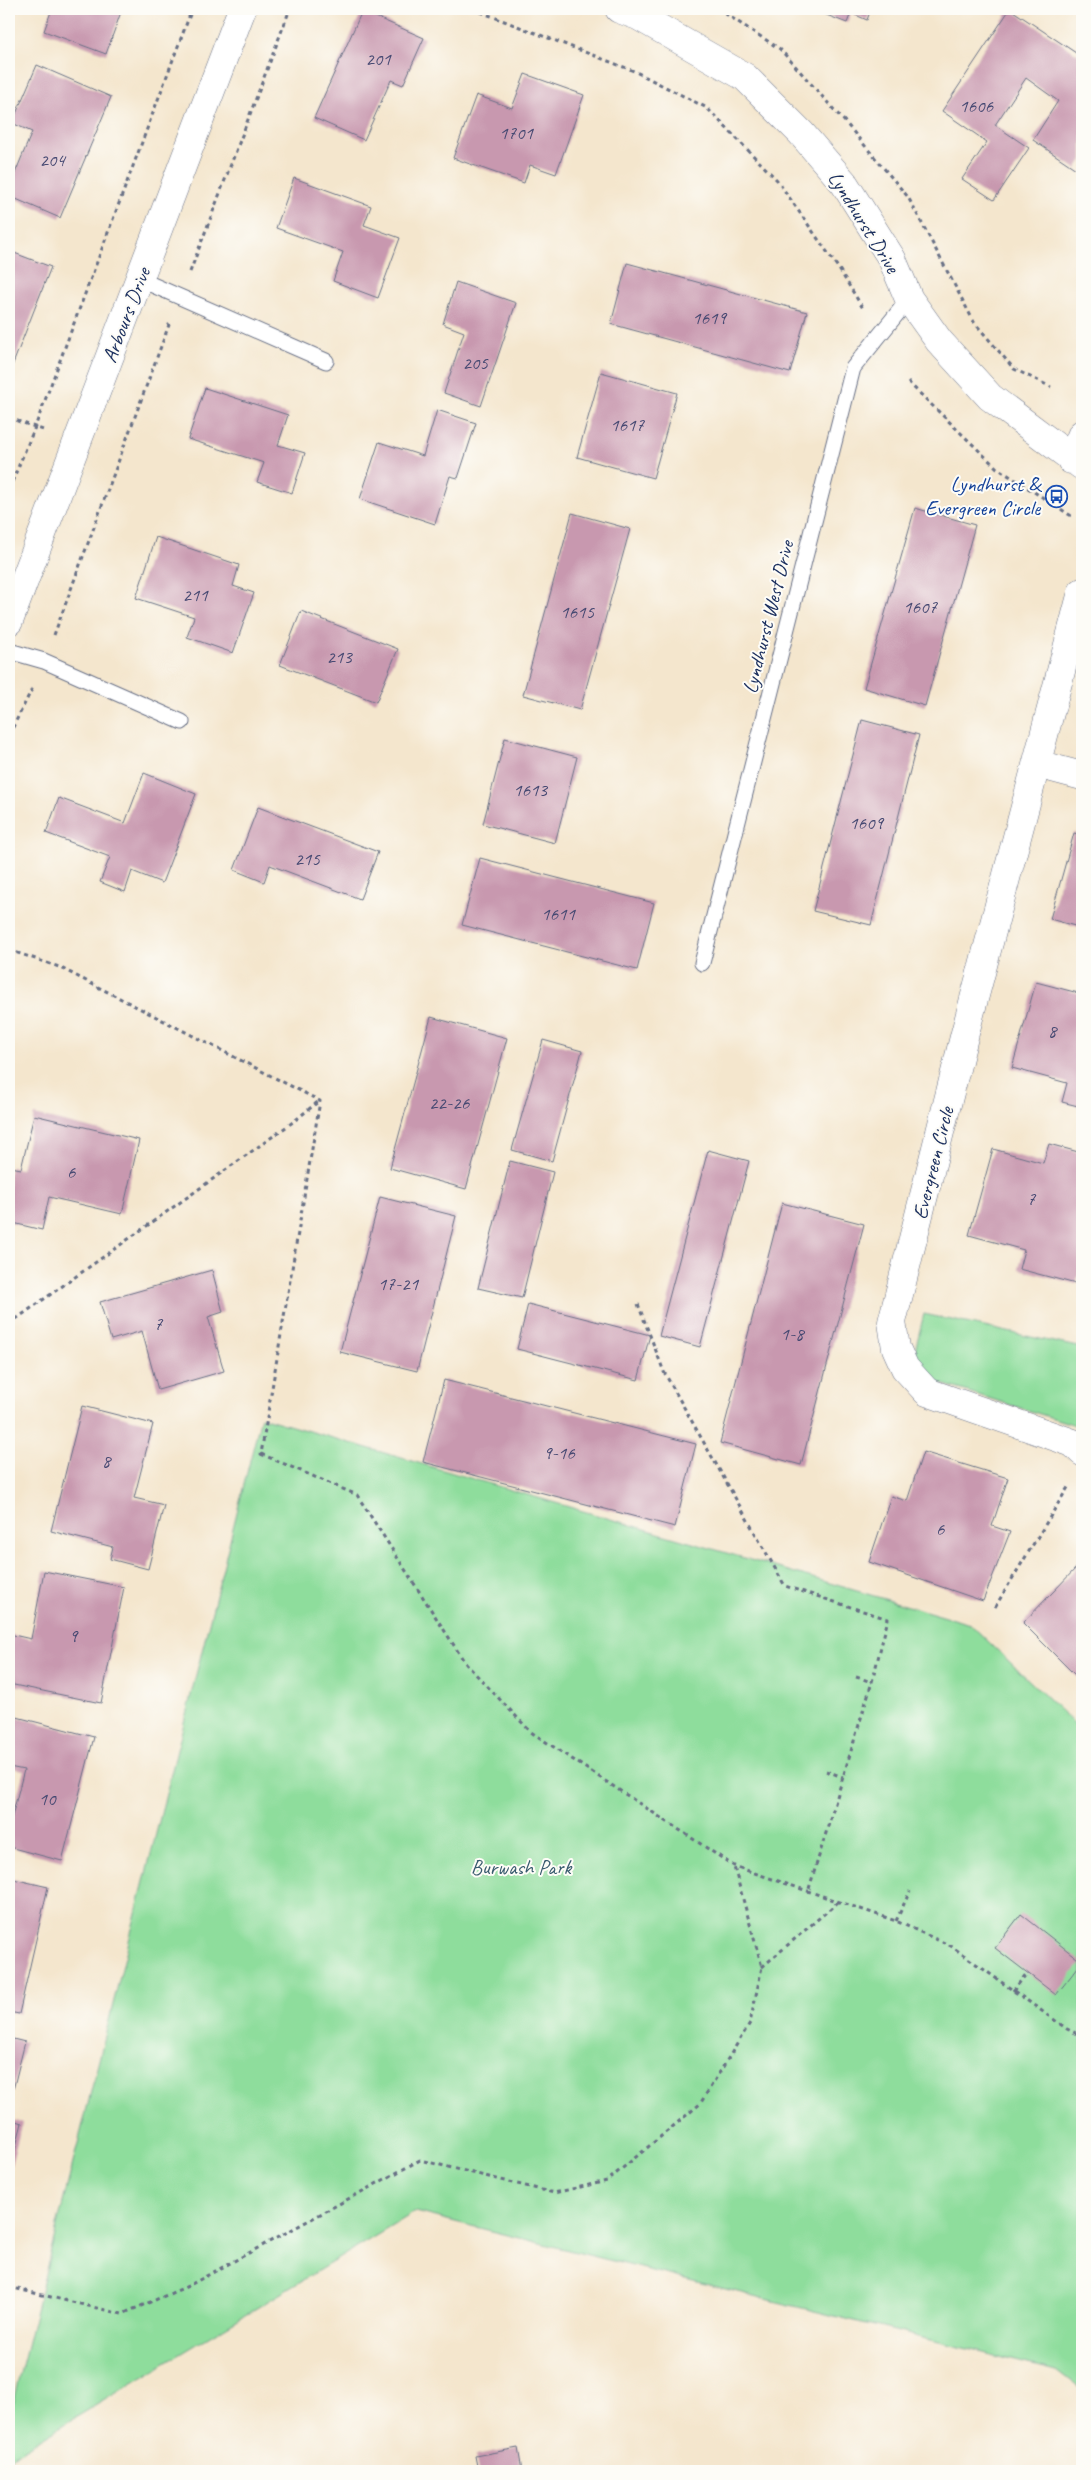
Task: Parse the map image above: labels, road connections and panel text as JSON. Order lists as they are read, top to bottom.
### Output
{
  "streets": {
    "street": ["Lyndhurst Drive", "Arbours Drive", "Evergreen Circle"],
    "lane": ["Lyndhurst West Drive"]
  },
  "crossings": [
    ["Lyndhurst Drive", "Lyndhurst West Drive"]
  ],
  "parks": ["Burwash Park"],
  "places": {
    "bus stop": ["Lyndhurst & Evergreen Circle"]
  },
  "house_numbers": [
    "201",
    "1606",
    "1701",
    "204",
    "1619",
    "205",
    "1617",
    "211",
    "1607",
    "1615",
    "213",
    "1613",
    "1609",
    "215",
    "1611",
    "8",
    "22-26",
    "6",
    "7",
    "17-21",
    "7",
    "1-8",
    "9-16",
    "8",
    "6",
    "9",
    "10"
  ]
}
